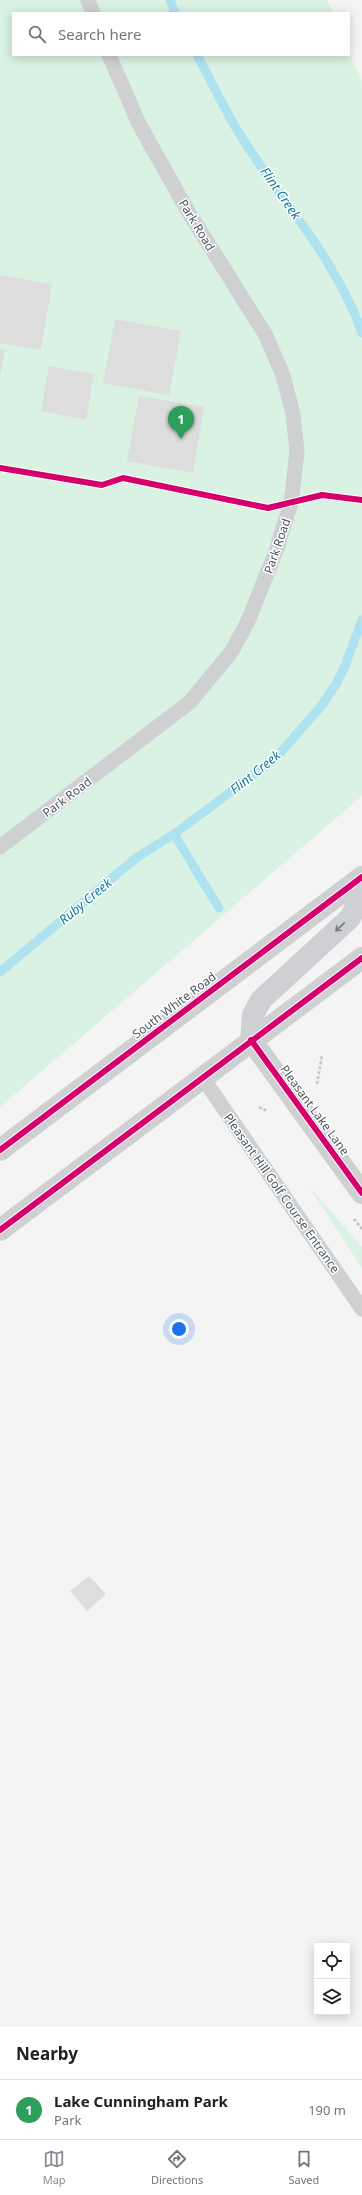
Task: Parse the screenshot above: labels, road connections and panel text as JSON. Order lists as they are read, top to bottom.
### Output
{
  "streets": {
    "main road": ["South White Road"],
    "street": ["Pleasant Lake Lane"],
    "lane": ["Park Road", "Pleasant Hill Golf Course Entrance"]
  },
  "water": ["Flint Creek", "Ruby Creek"],
  "page": {
    "search": "Search here",
    "pins": "1",
    "heading": "Nearby",
    "list": [
      {
        "mark": "1",
        "name": "Lake Cunningham Park",
        "note": "Park",
        "value": "190 m"
      }
    ],
    "nav": ["Map", "Directions", "Saved"]
  }
}
